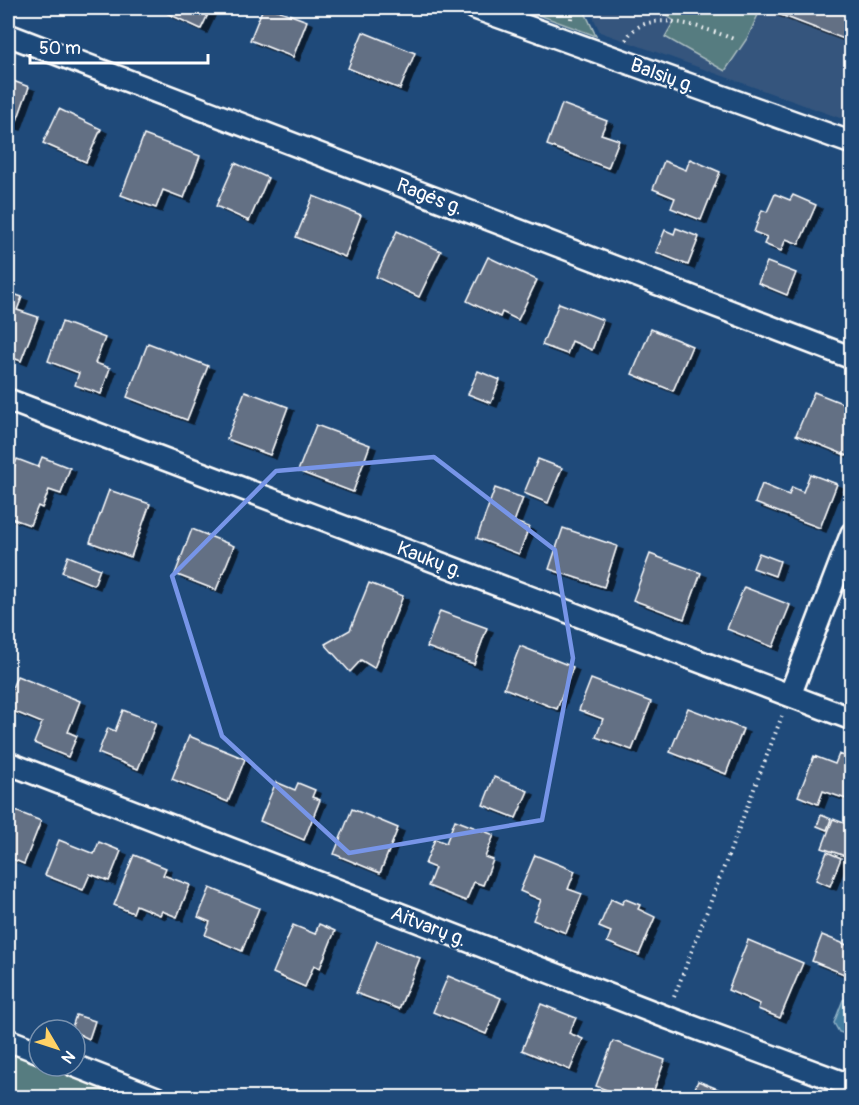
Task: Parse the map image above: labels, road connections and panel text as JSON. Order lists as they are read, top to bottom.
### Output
{
  "streets": {
    "street": [
      "Balsių g.",
      "Ragės g.",
      "Kaukų g.",
      "Aitvarų g."
    ]
  },
  "scale_bar": "50 m",
  "north": "bottom right"
}
